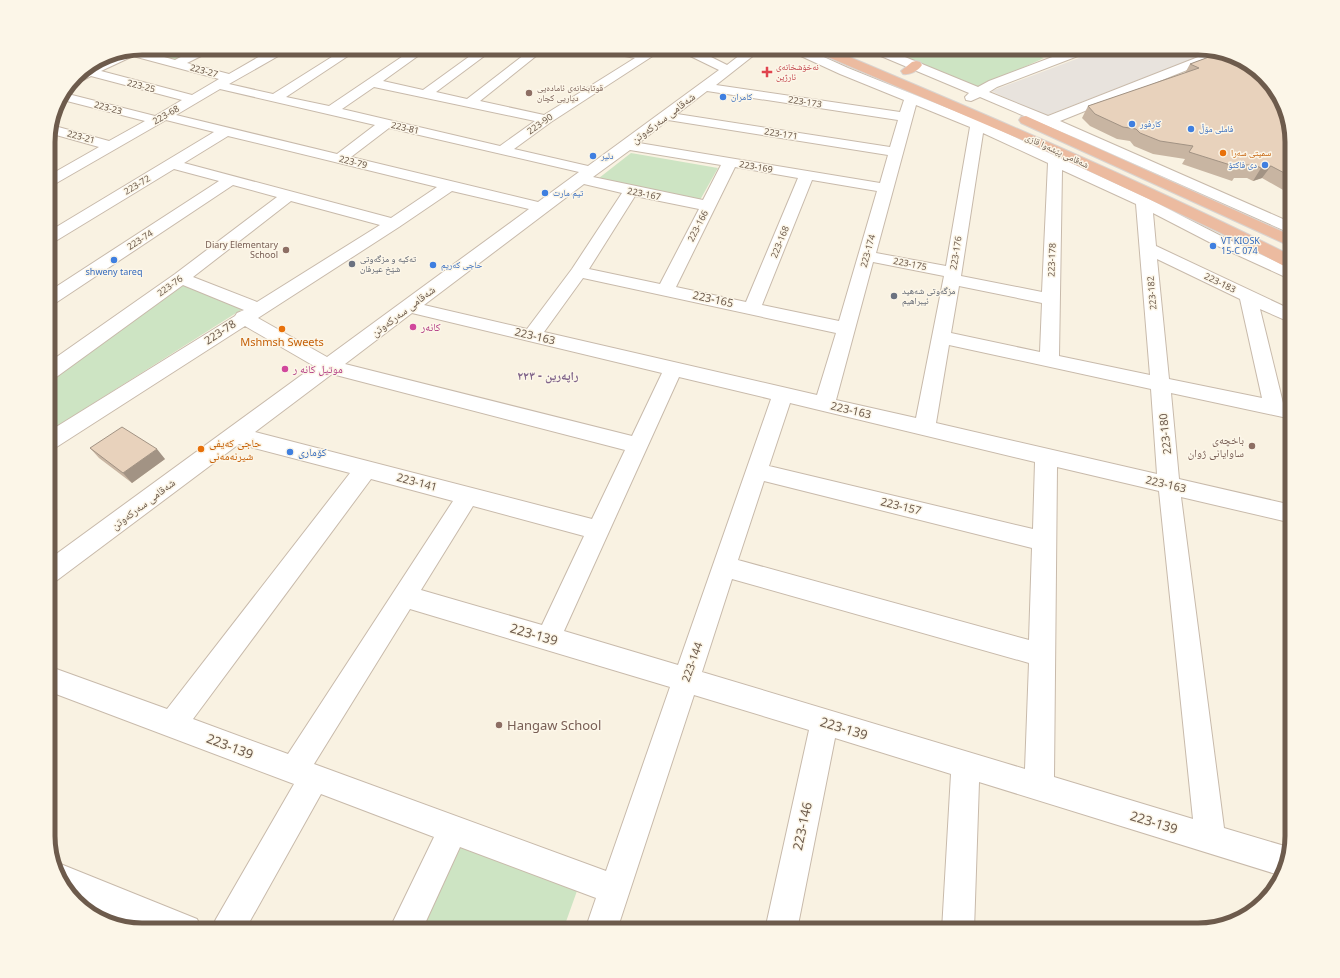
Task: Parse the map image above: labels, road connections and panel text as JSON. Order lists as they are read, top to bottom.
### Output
{
  "streets": {
    "highway": ["شەقامی پێشەوا قازی"],
    "street": [
      "223-27",
      "223-25",
      "223-173",
      "223-23",
      "223-68",
      "شەقامی سەرکەوتن",
      "223-90",
      "223-81",
      "223-171",
      "223-21",
      "223-79",
      "223-169",
      "223-72",
      "223-167",
      "223-166",
      "223-74",
      "223-168",
      "223-174",
      "223-176",
      "223-178",
      "223-175",
      "223-183",
      "223-76",
      "223-182",
      "223-165",
      "223-78",
      "223-163",
      "223-180",
      "223-141",
      "223-157",
      "223-139",
      "223-144",
      "223-146"
    ]
  },
  "crossings": [
    ["223-27", "223-68"],
    ["223-27", "223-81"],
    ["223-25", "223-68"],
    ["223-173", "شەقامی سەرکەوتن"],
    ["223-173", "223-174"],
    ["223-23", "223-68"],
    ["223-23", "223-79"],
    ["223-68", "223-81"],
    ["223-68", "223-21"],
    ["223-68", "223-79"],
    ["شەقامی سەرکەوتن", "223-81"],
    ["شەقامی سەرکەوتن", "223-171"],
    ["شەقامی سەرکەوتن", "223-79"],
    ["شەقامی سەرکەوتن", "223-169"],
    ["شەقامی سەرکەوتن", "223-167"],
    ["شەقامی سەرکەوتن", "223-163"],
    ["شەقامی سەرکەوتن", "223-141"],
    ["223-90", "223-81"],
    ["223-81", "223-167"],
    ["223-171", "223-174"],
    ["223-79", "223-72"],
    ["223-79", "223-78"],
    ["223-169", "223-166"],
    ["223-169", "223-168"],
    ["223-169", "223-174"],
    ["223-167", "223-166"],
    ["223-166", "223-165"],
    ["223-168", "223-165"],
    ["223-174", "223-175"],
    ["223-174", "223-165"],
    ["223-174", "223-163"],
    ["223-176", "223-175"],
    ["223-176", "223-163"],
    ["223-178", "223-175"],
    ["223-183", "223-182"],
    ["223-182", "223-180"],
    ["223-163", "223-180"],
    ["223-163", "223-144"],
    ["223-180", "223-139"],
    ["223-157", "223-144"],
    ["223-139", "223-144"],
    ["223-139", "223-146"]
  ],
  "districts": ["راپەرین - ٢٢٣"],
  "places": {
    "health": ["نەخۆشخانەی ئارژین"],
    "other": [
      "قوتابخانەی ئامادەیی دیاریی کچان",
      "كامران",
      "کارفور",
      "فاملی مۆڵ",
      "سمیتی سەرا",
      "دلير",
      "دی فاکتۆ",
      "تیم مارت",
      "VT KIOSK 15-C 074",
      "Diary Elementary School",
      "shweny tareq",
      "تەکیە و مزگەوتی شێخ عیرفان",
      "حاجی کەریم",
      "مزگەوتی شەهید ئیبراهیم",
      "کانەر",
      "Mshmsh Sweets",
      "موتيل كانه ر",
      "باخچەی ساوایانی ژوان",
      "حاجی کەیفی شیرنەمەنی",
      "كۆماری",
      "Hangaw School"
    ]
  }
}
